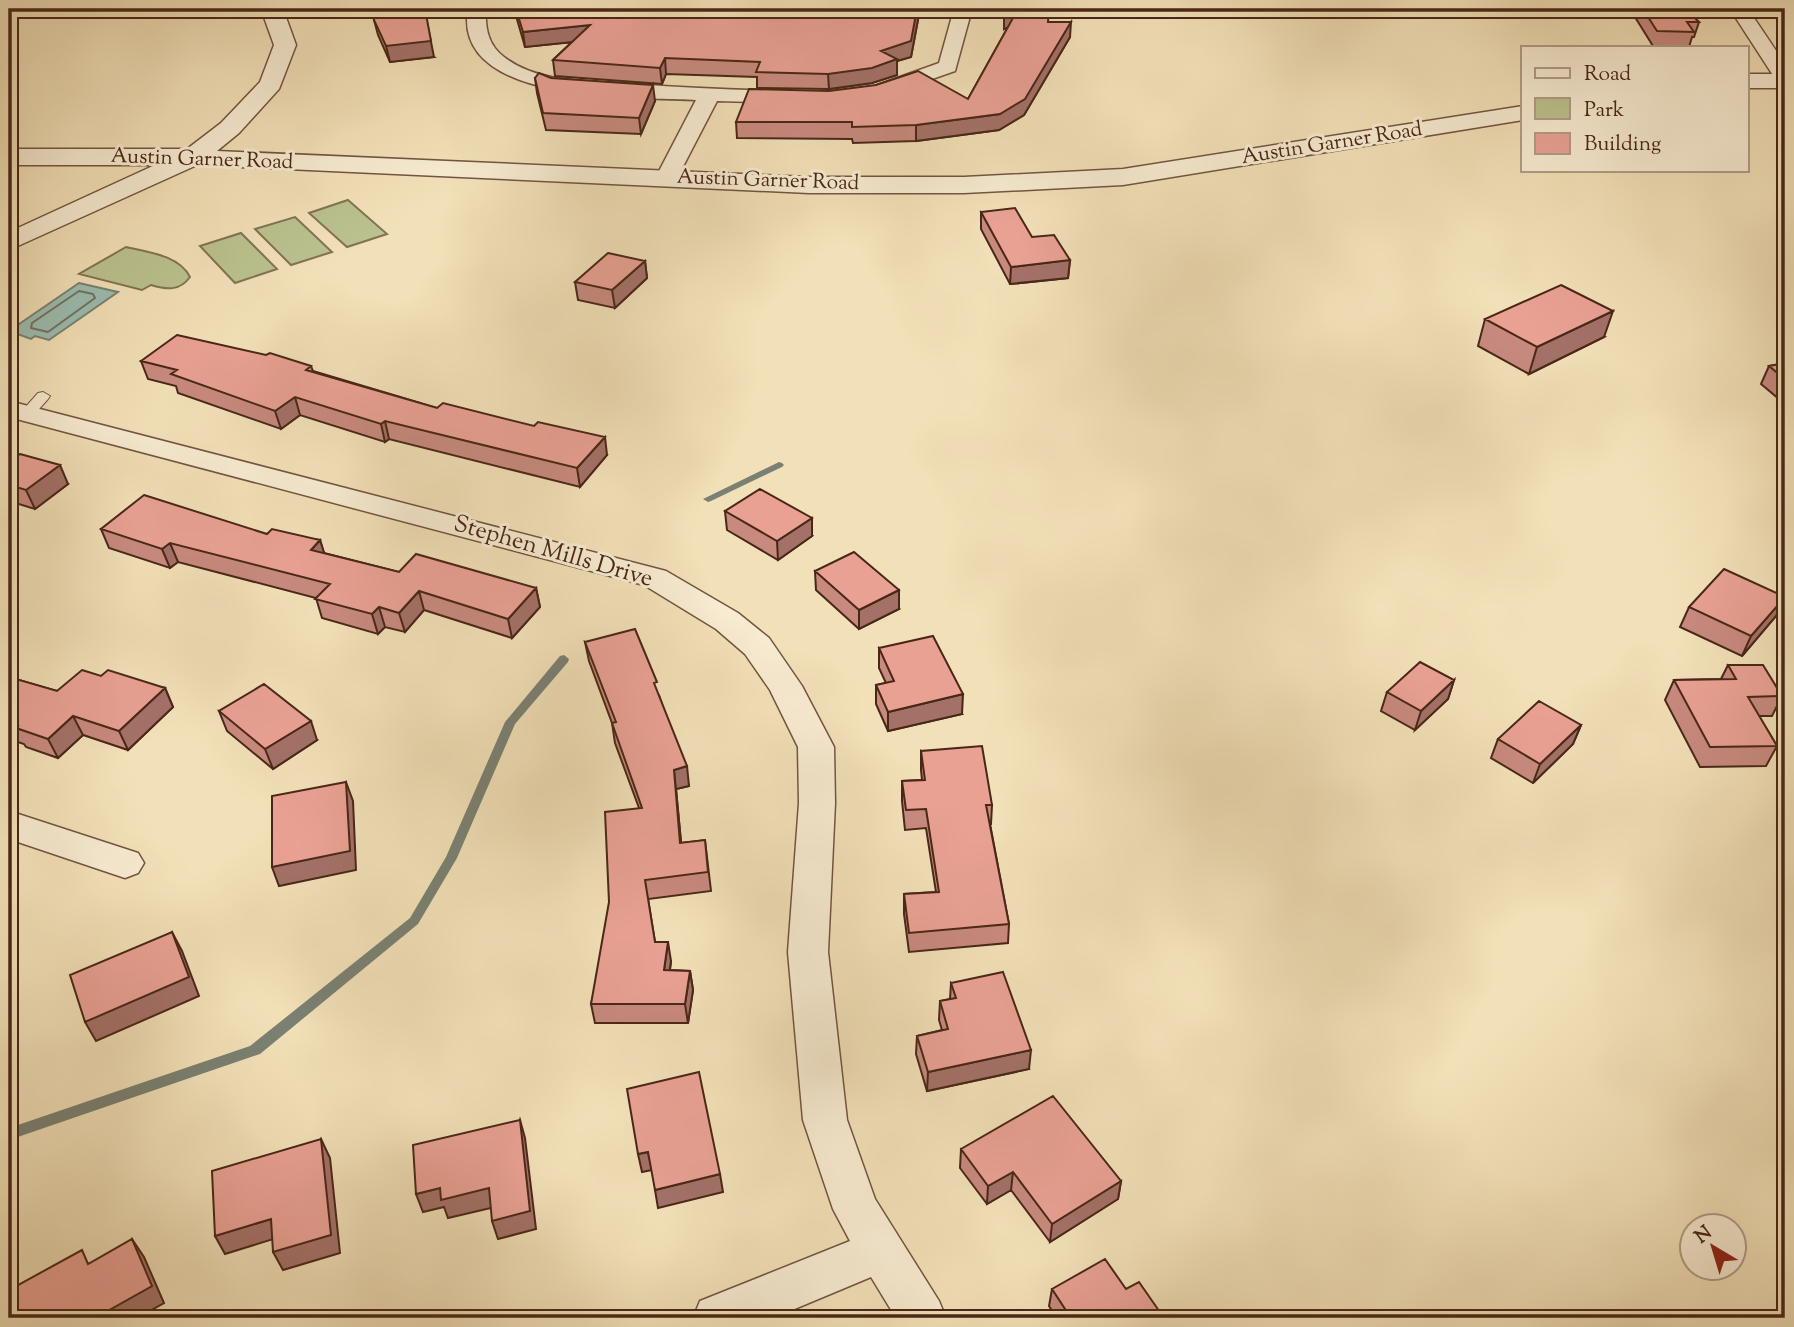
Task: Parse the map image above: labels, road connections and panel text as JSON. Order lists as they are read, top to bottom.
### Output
{
  "streets": {
    "street": ["Austin Garner Road", "Stephen Mills Drive"]
  },
  "legend": ["Road", "Park", "Building"],
  "north": "top left"
}
